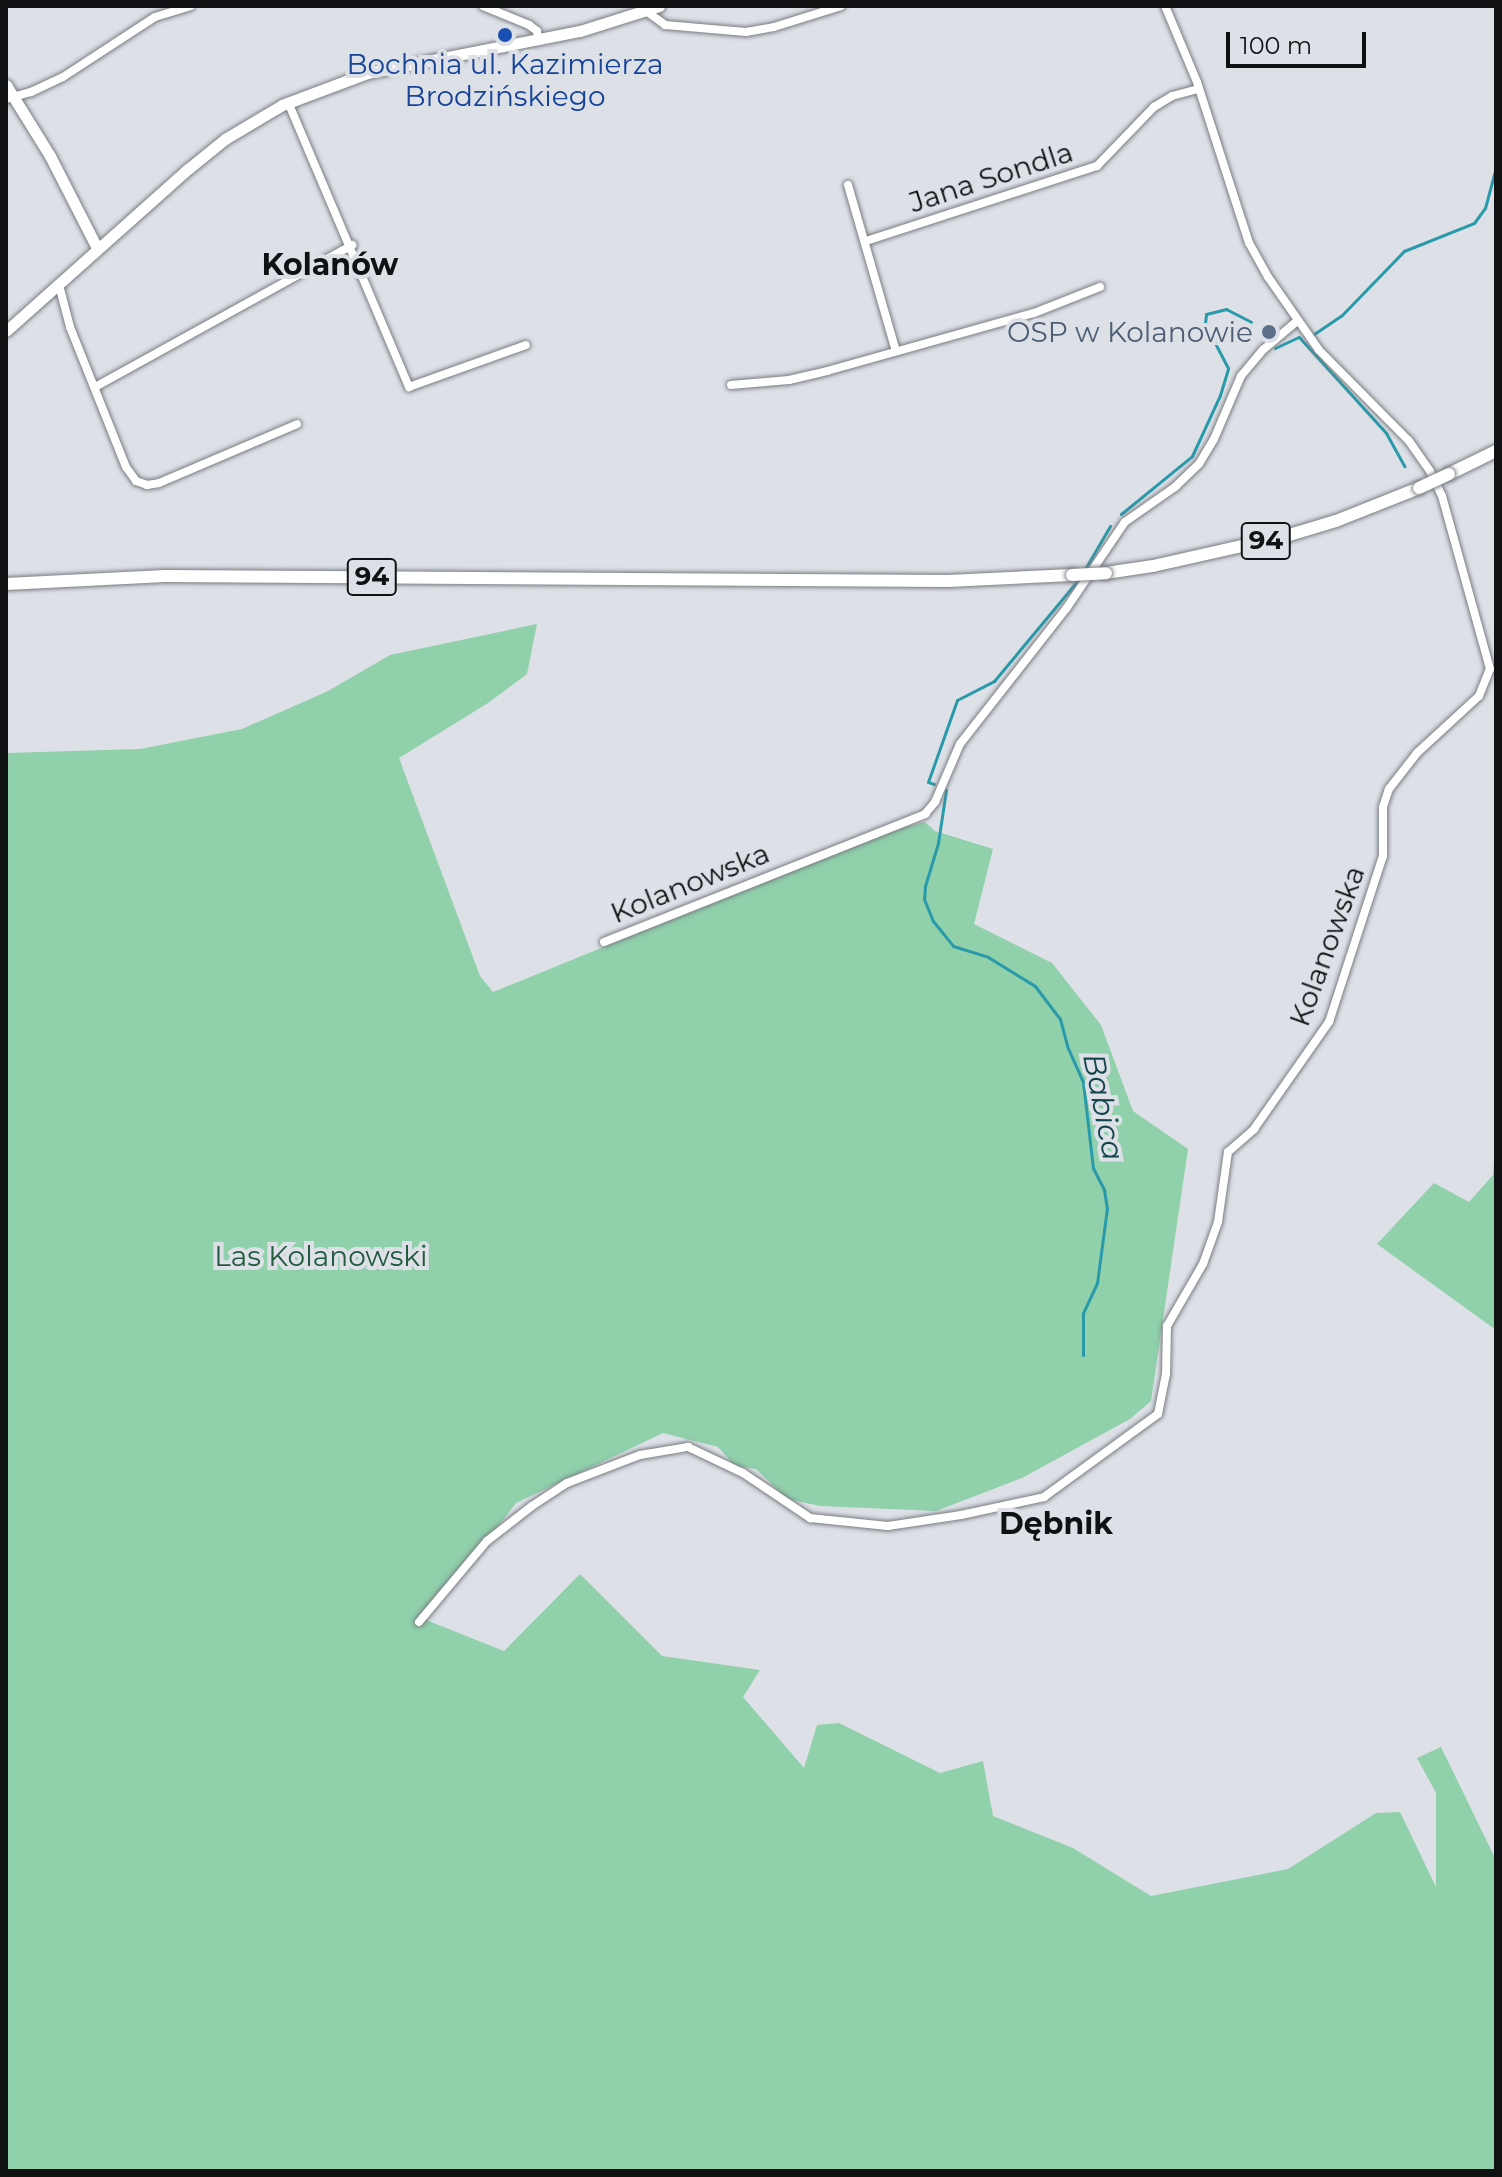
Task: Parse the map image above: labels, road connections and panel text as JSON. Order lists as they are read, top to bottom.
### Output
{
  "streets": {
    "main road": ["94"],
    "street": ["Jana Sondla", "Kolanowska"]
  },
  "crossings": [
    ["Jana Sondla", "Kolanowska"]
  ],
  "districts": ["Kolanów", "Dębnik"],
  "water": ["Babica"],
  "parks": ["Las Kolanowski"],
  "places": ["Bochnia ul. Kazimierza Brodzińskiego", "OSP w Kolanowie"],
  "scale_bar": "100 m"
}
